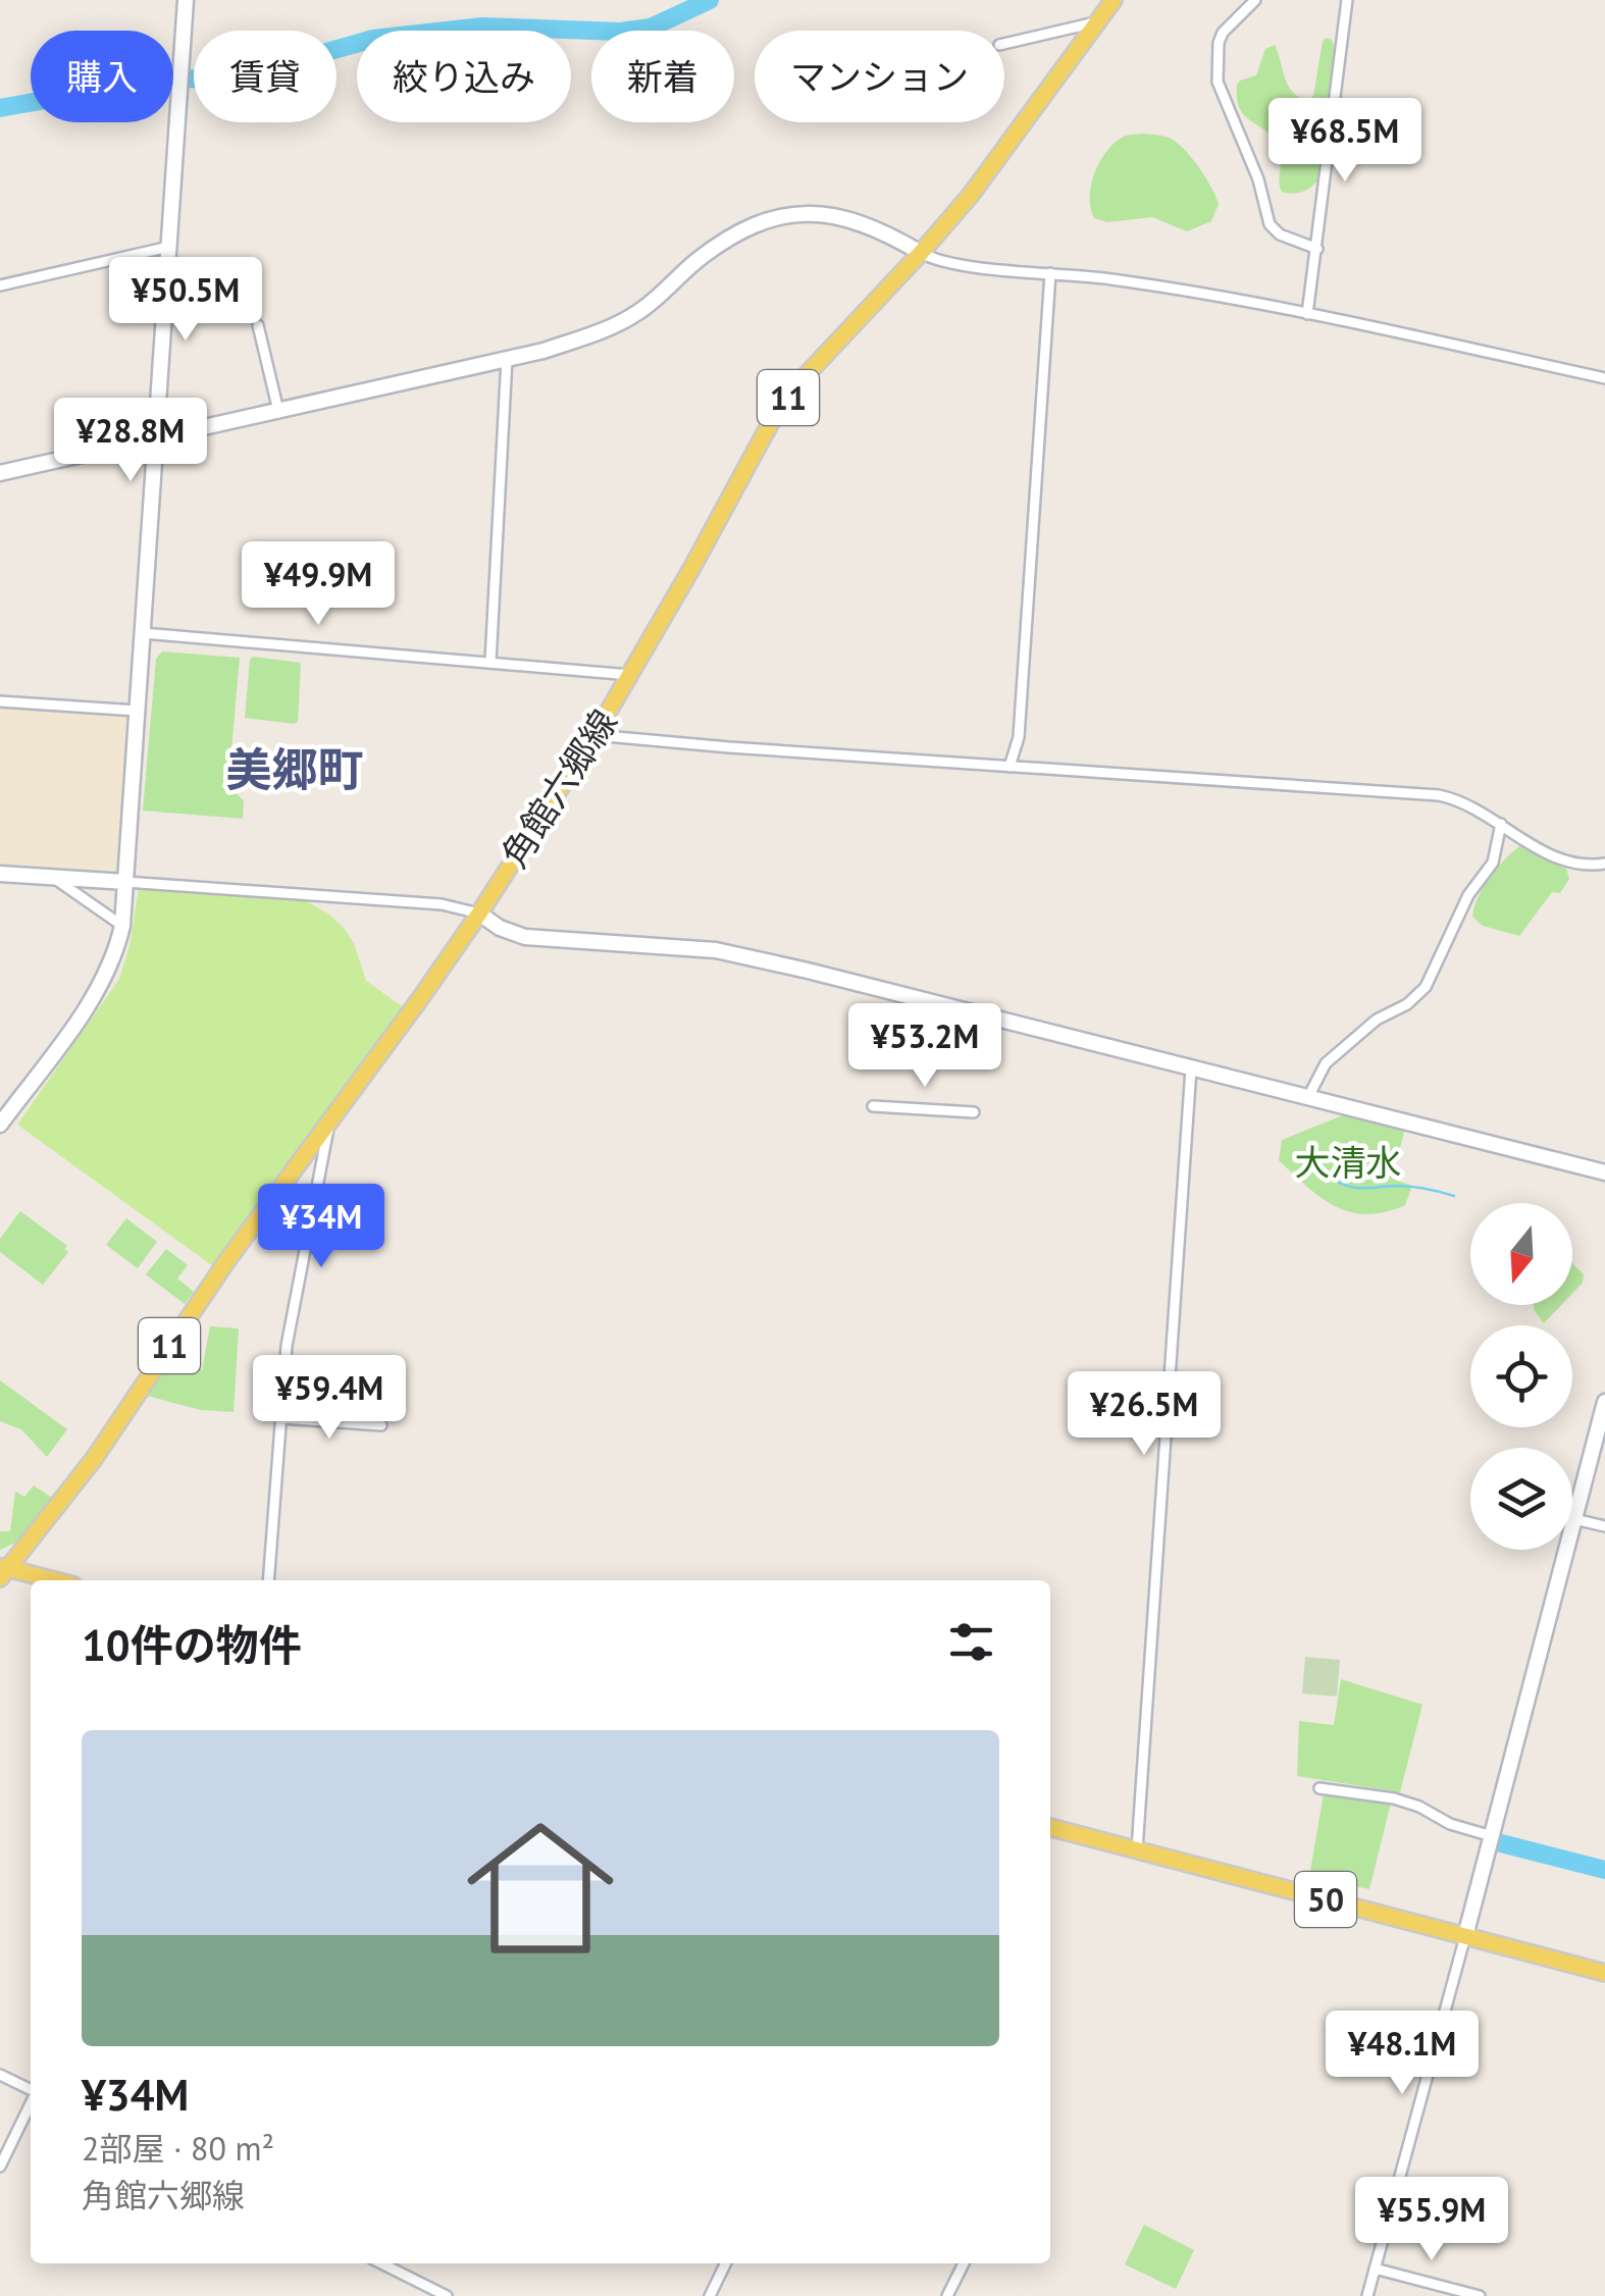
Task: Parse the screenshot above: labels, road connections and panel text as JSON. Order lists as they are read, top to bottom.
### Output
{
  "streets": {
    "main road": ["11", "角館六郷線", "50"]
  },
  "districts": ["美郷町"],
  "parks": ["大清水"],
  "north": "bottom",
  "page": {
    "chip": [
      "購入",
      "賃貸",
      "絞り込み",
      "新着",
      "マンション"
    ],
    "price": [
      "¥68.5M",
      "¥50.5M",
      "¥28.8M",
      "¥49.9M",
      "¥53.2M",
      "¥34M",
      "¥59.4M",
      "¥26.5M",
      "¥48.1M",
      "¥55.9M"
    ],
    "heading": "10件の物件",
    "list": [
      {
        "name": "¥34M",
        "note": "2部屋 · 80 m² · 角館六郷線"
      }
    ]
  }
}
